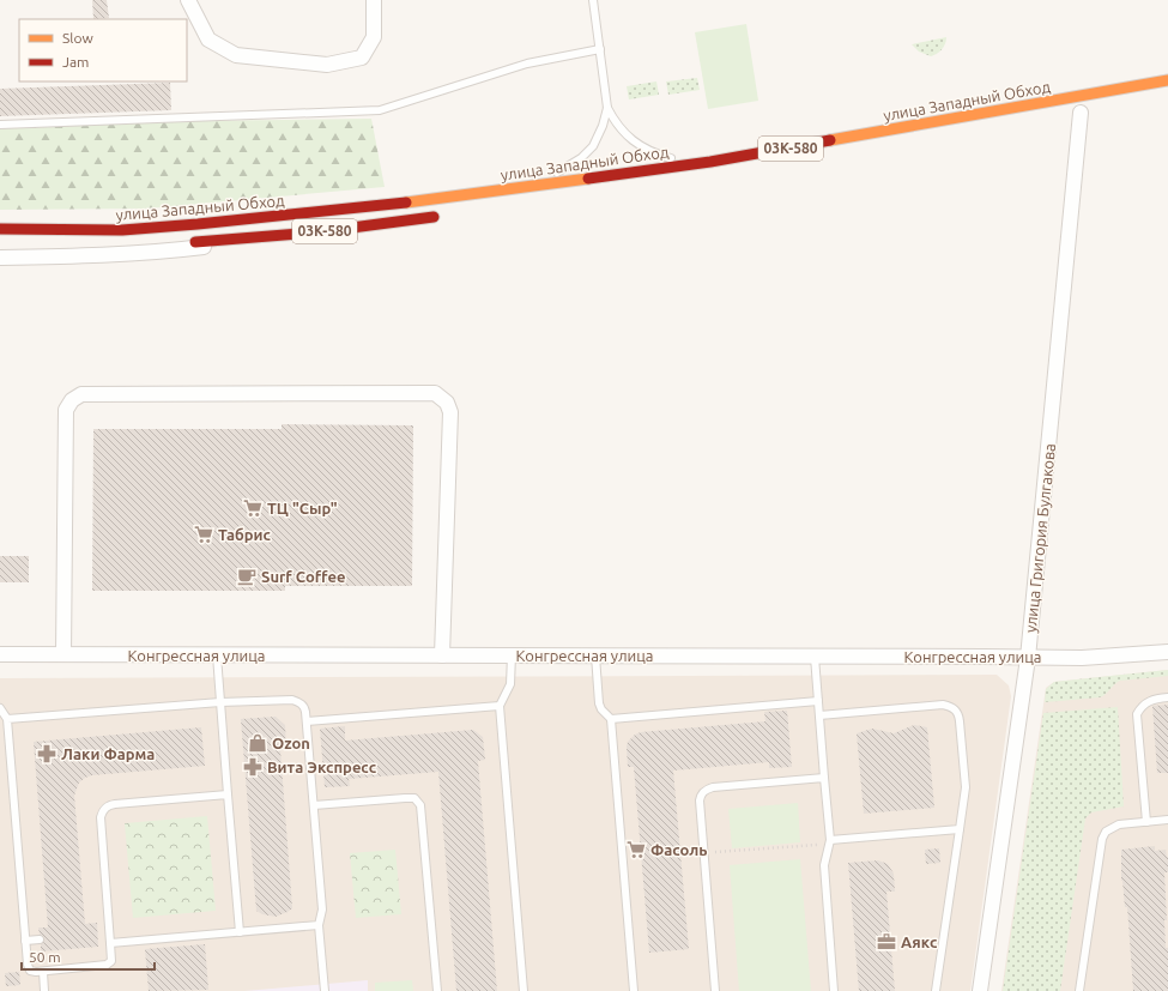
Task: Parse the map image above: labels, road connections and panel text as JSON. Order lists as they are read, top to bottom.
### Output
{
  "streets": {
    "highway": ["улица Западный Обход", "03К-580"],
    "street": ["улица Григория Булгакова", "Конгрессная улица"]
  },
  "crossings": [
    ["улица Григория Булгакова", "Конгрессная улица"]
  ],
  "places": {
    "supermarket": ["ТЦ \"Сыр\"", "Табрис", "Фасоль"],
    "cafe": ["Surf Coffee"],
    "shop": ["Ozon"],
    "pharmacy": ["Лаки Фарма", "Вита Экспресс"],
    "office": ["Аякс"]
  },
  "legend": ["Slow", "Jam"],
  "scale_bar": "50 m"
}
